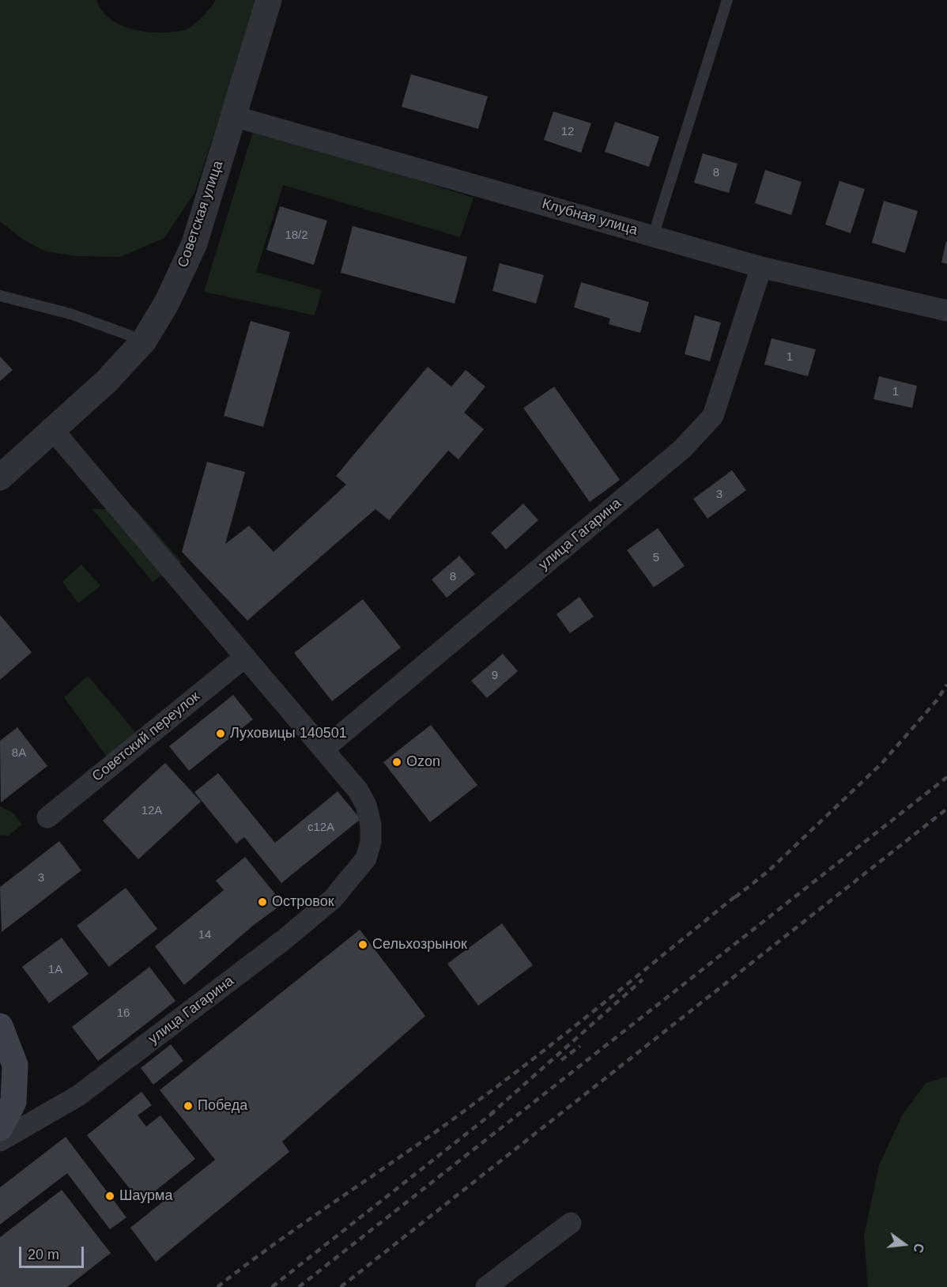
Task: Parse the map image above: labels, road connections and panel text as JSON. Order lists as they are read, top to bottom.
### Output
{
  "streets": {
    "street": [
      "Советская улица",
      "Клубная улица",
      "улица Гагарина",
      "Советский переулок"
    ]
  },
  "crossings": [
    ["Советская улица", "Клубная улица"],
    ["Клубная улица", "улица Гагарина"]
  ],
  "places": [
    "Луховицы 140501",
    "Ozon",
    "Островок",
    "Сельхозрынок",
    "Победа",
    "Шаурма"
  ],
  "house_numbers": [
    "12",
    "8",
    "18/2",
    "1",
    "1",
    "3",
    "5",
    "8",
    "9",
    "8А",
    "12А",
    "с12А",
    "3",
    "14",
    "1А",
    "16"
  ],
  "scale_bar": "20 m",
  "north": "right"
}
